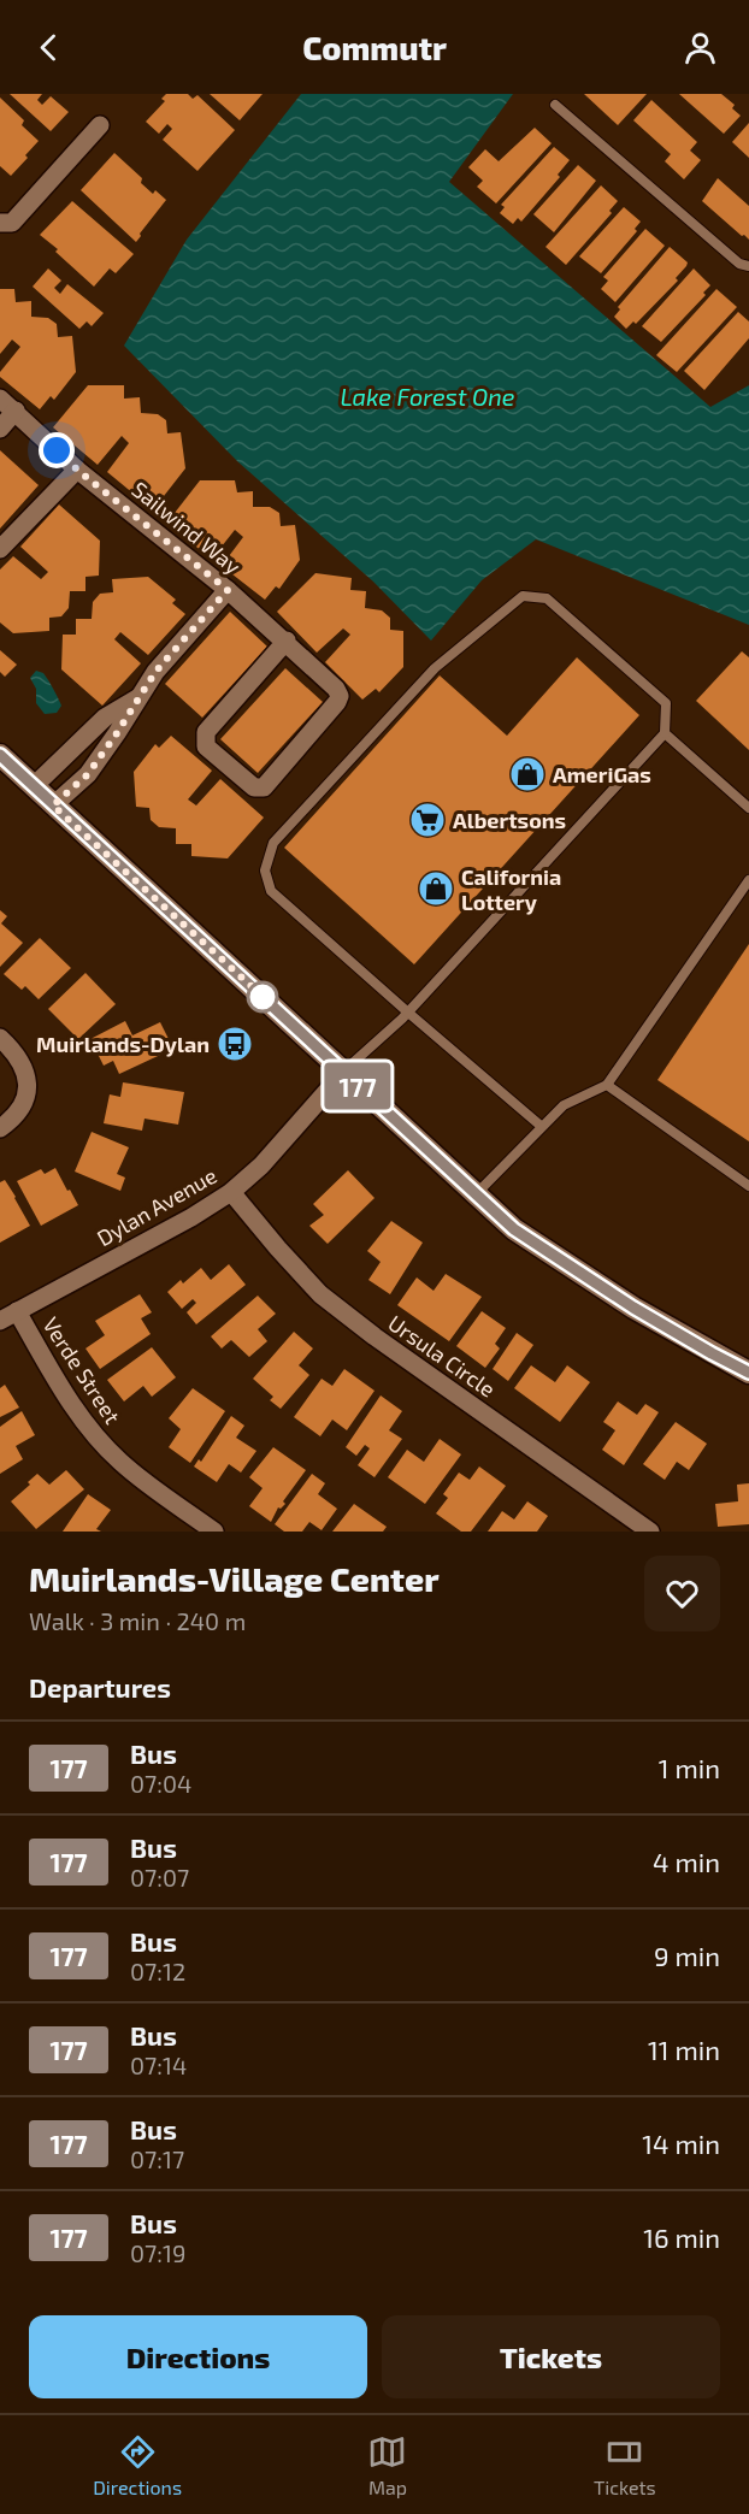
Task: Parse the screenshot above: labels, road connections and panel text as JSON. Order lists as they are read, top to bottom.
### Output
{
  "streets": {
    "street": [
      "Sailwind Way",
      "Dylan Avenue",
      "Ursula Circle",
      "Verde Street"
    ]
  },
  "crossings": [
    ["Dylan Avenue", "Ursula Circle"],
    ["Dylan Avenue", "Verde Street"]
  ],
  "water": ["Lake Forest One"],
  "places": {
    "shop": ["AmeriGas", "California Lottery"],
    "supermarket": ["Albertsons"],
    "bus stop": ["Muirlands-Dylan"]
  },
  "lines": ["bus line 177"],
  "page": {
    "header": "Commutr",
    "on_map": "177",
    "heading": [
      ["Muirlands-Village Center", "Walk · 3 min · 240 m"],
      "Departures"
    ],
    "list": [
      {
        "mark": "177",
        "name": "Bus",
        "note": "07:04",
        "value": "1 min"
      },
      {
        "mark": "177",
        "name": "Bus",
        "note": "07:07",
        "value": "4 min"
      },
      {
        "mark": "177",
        "name": "Bus",
        "note": "07:12",
        "value": "9 min"
      },
      {
        "mark": "177",
        "name": "Bus",
        "note": "07:14",
        "value": "11 min"
      },
      {
        "mark": "177",
        "name": "Bus",
        "note": "07:17",
        "value": "14 min"
      },
      {
        "mark": "177",
        "name": "Bus",
        "note": "07:19",
        "value": "16 min"
      }
    ],
    "buttons": ["Directions", "Tickets"],
    "tabs": ["Directions", "Map", "Tickets"]
  }
}
